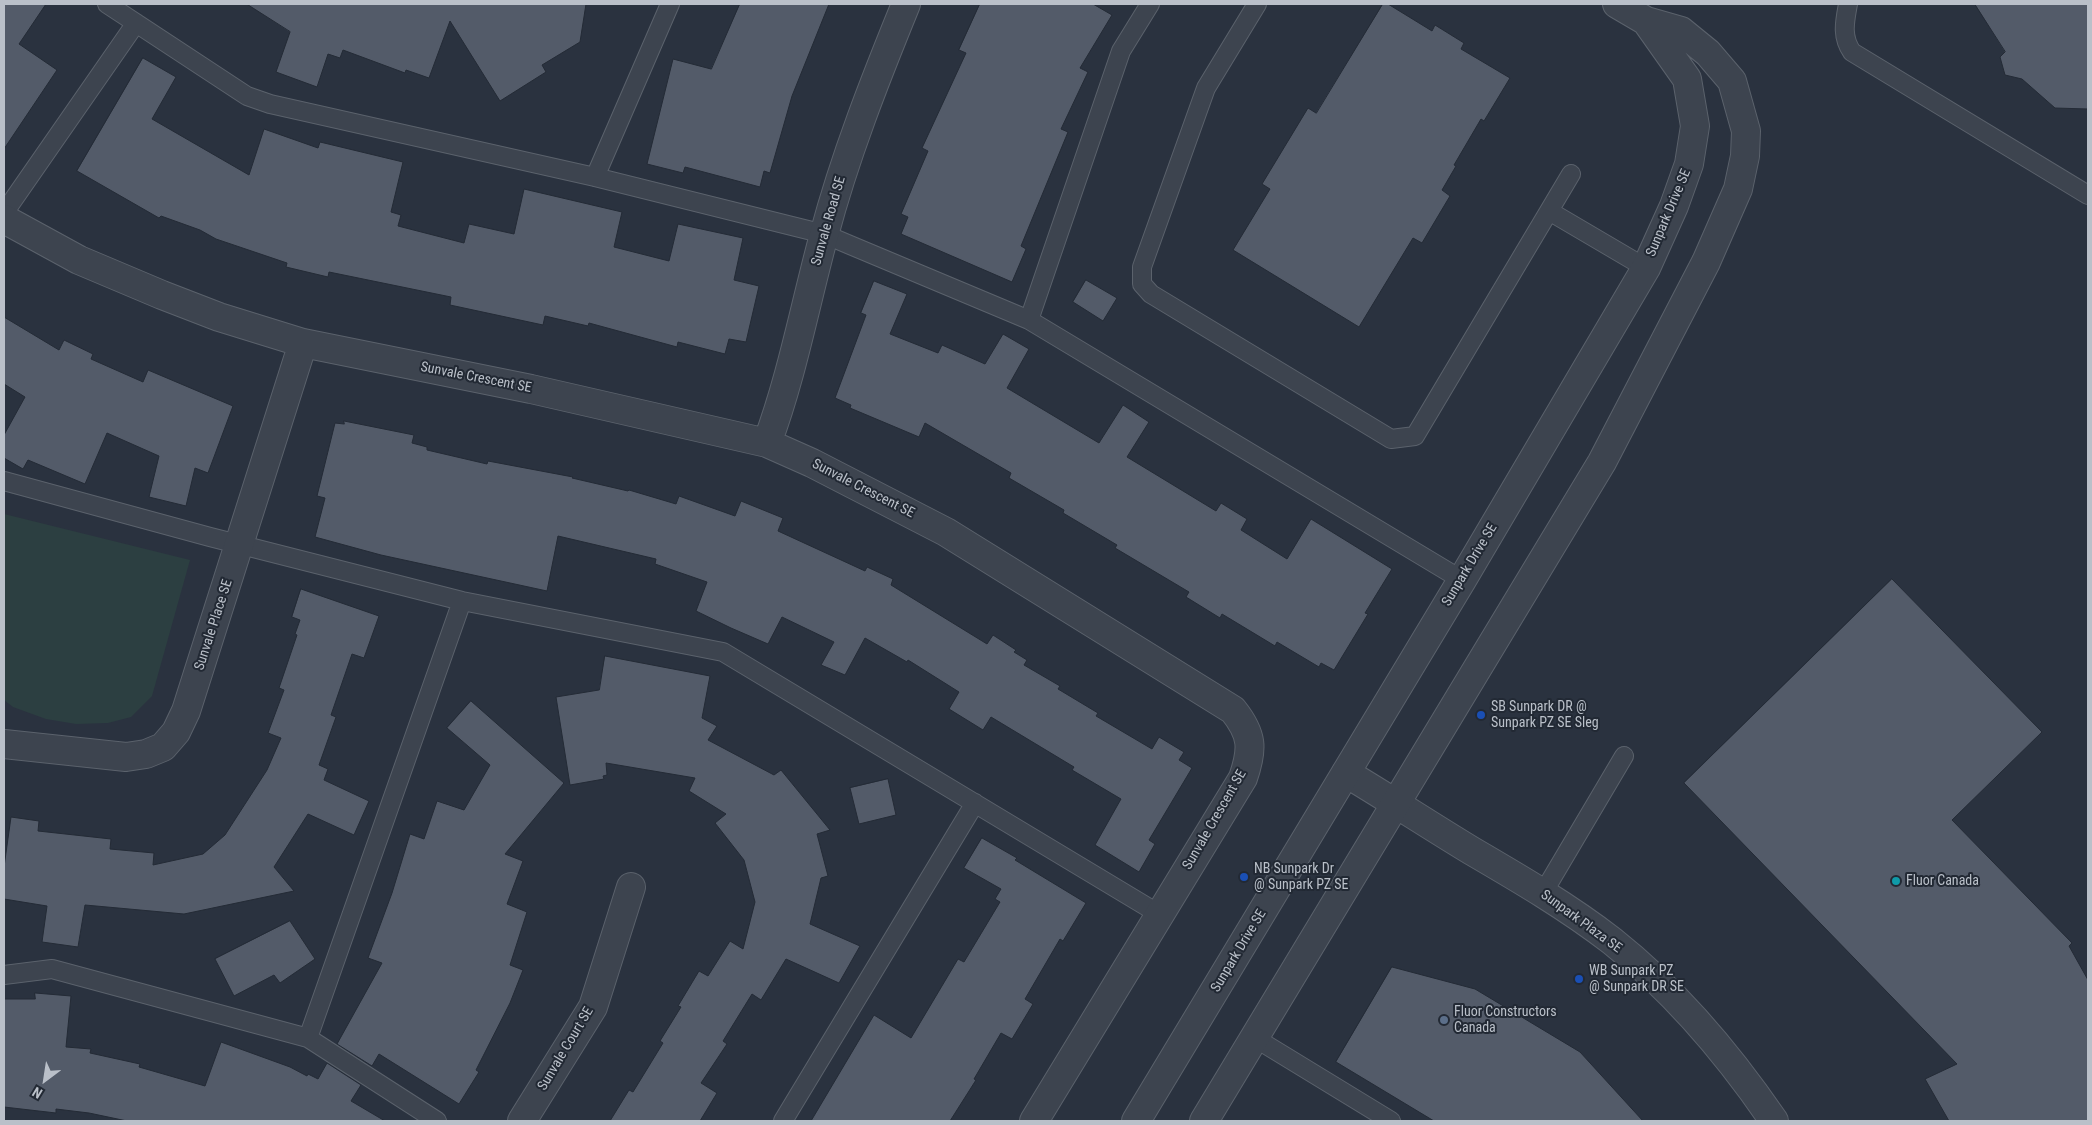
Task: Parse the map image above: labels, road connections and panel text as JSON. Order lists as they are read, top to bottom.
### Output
{
  "streets": {
    "street": [
      "Sunpark Drive SE",
      "Sunvale Road SE",
      "Sunvale Crescent SE",
      "Sunvale Place SE",
      "Sunpark Plaza SE",
      "Sunvale Court SE"
    ]
  },
  "crossings": [
    ["Sunpark Drive SE", "Sunpark Plaza SE"],
    ["Sunvale Road SE", "Sunvale Crescent SE"],
    ["Sunvale Crescent SE", "Sunvale Place SE"]
  ],
  "places": [
    "SB Sunpark DR @ Sunpark PZ SE Sleg",
    "NB Sunpark Dr @ Sunpark PZ SE",
    "Fluor Canada",
    "WB Sunpark PZ @ Sunpark DR SE",
    "Fluor Constructors Canada"
  ],
  "north": "bottom left"
}
